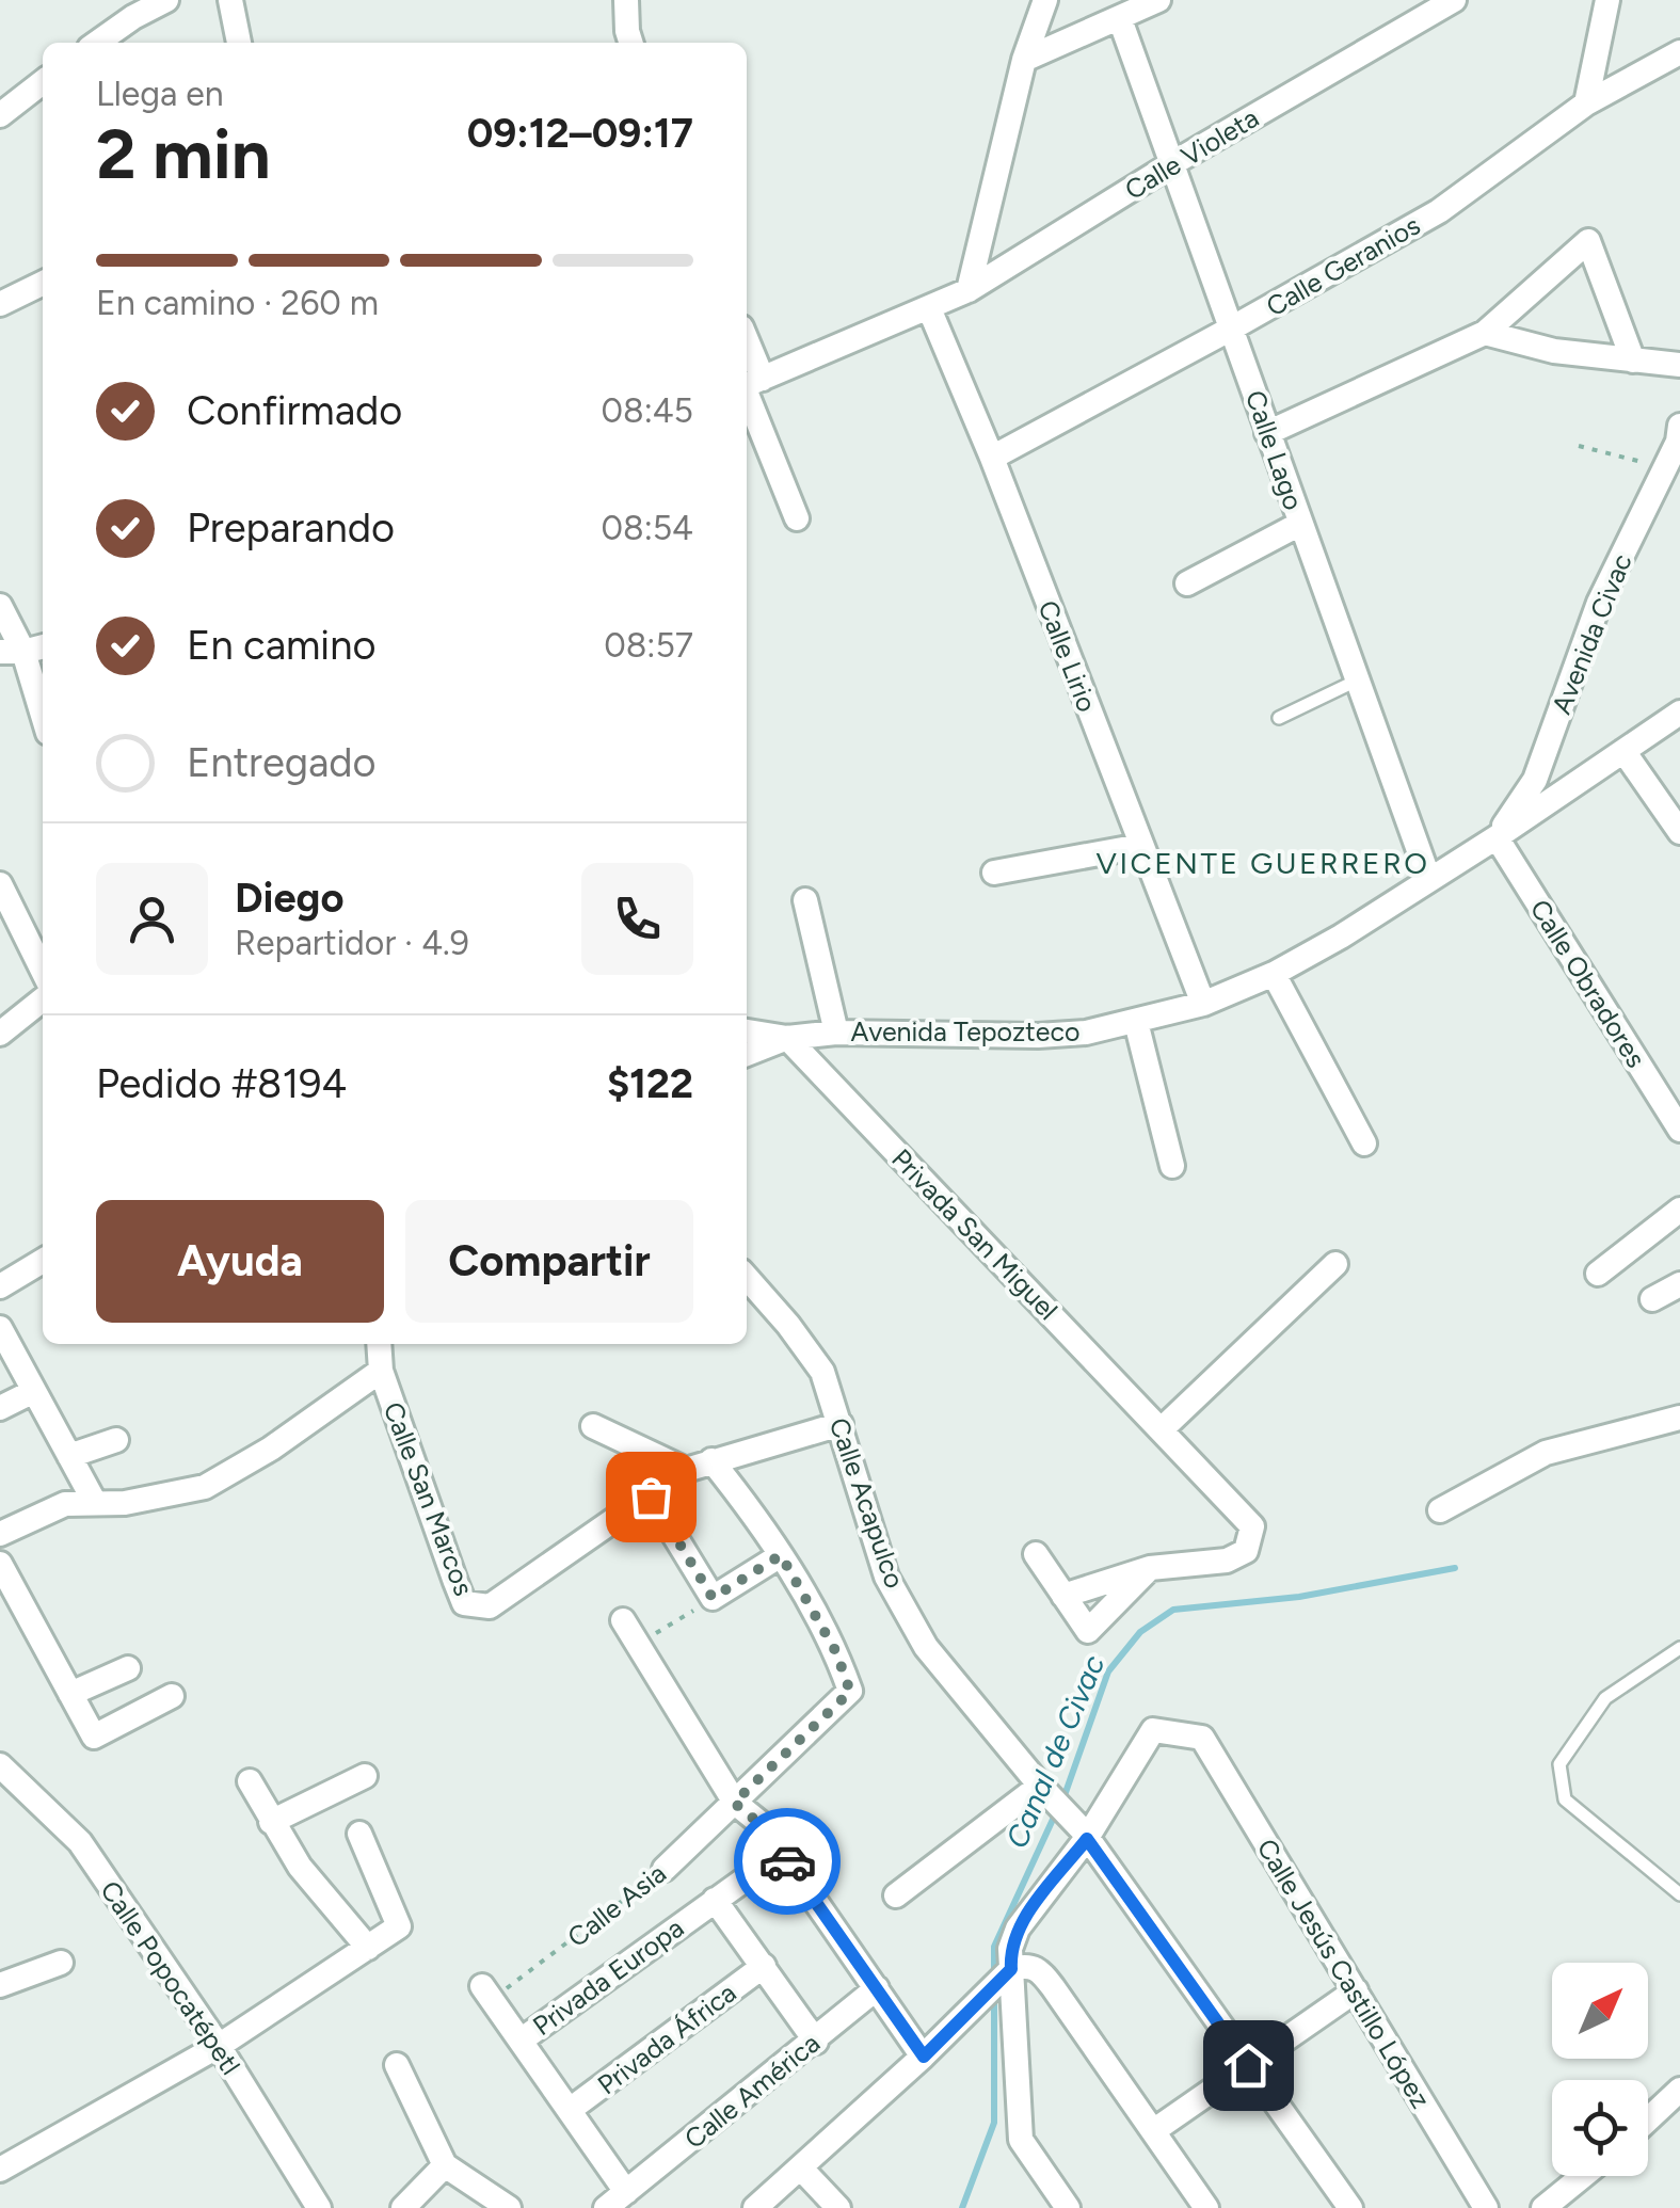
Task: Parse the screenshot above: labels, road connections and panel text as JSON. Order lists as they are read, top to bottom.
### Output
{
  "streets": {
    "street": [
      "Calle Violeta",
      "Calle Geranios",
      "Calle Lago",
      "Avenida Civac",
      "Calle Lirio",
      "Calle Obradores",
      "Avenida Tepozteco",
      "Privada San Miguel",
      "Calle San Marcos",
      "Calle Acapulco",
      "Calle Asia",
      "Calle Jesús Castillo López",
      "Privada Europa",
      "Calle Popocatépetl",
      "Privada África",
      "Calle América"
    ]
  },
  "crossings": [
    ["Calle Violeta", "Calle Lago"],
    ["Calle Violeta", "Calle Lirio"],
    ["Calle Geranios", "Calle Lago"],
    ["Calle Geranios", "Calle Lirio"],
    ["Calle Lago", "Avenida Tepozteco"],
    ["Avenida Civac", "Calle Obradores"],
    ["Avenida Civac", "Avenida Tepozteco"],
    ["Calle Lirio", "Avenida Tepozteco"],
    ["Calle Obradores", "Avenida Tepozteco"],
    ["Avenida Tepozteco", "Privada San Miguel"],
    ["Calle San Marcos", "Calle Acapulco"],
    ["Calle Acapulco", "Calle Jesús Castillo López"]
  ],
  "districts": ["VICENTE GUERRERO"],
  "water": ["Canal de Civac"],
  "north": "top right",
  "page": {
    "heading": ["2 min", "Llega en", "09:12–09:17"],
    "panel": [
      "Diego",
      "Repartidor · 4.9",
      "Pedido #8194",
      "$122"
    ],
    "bar": "En camino · 260 m",
    "list": [
      ["Confirmado", "08:45"],
      ["Preparando", "08:54"],
      ["En camino", "08:57"],
      "Entregado"
    ],
    "buttons": ["Ayuda", "Compartir"]
  }
}
